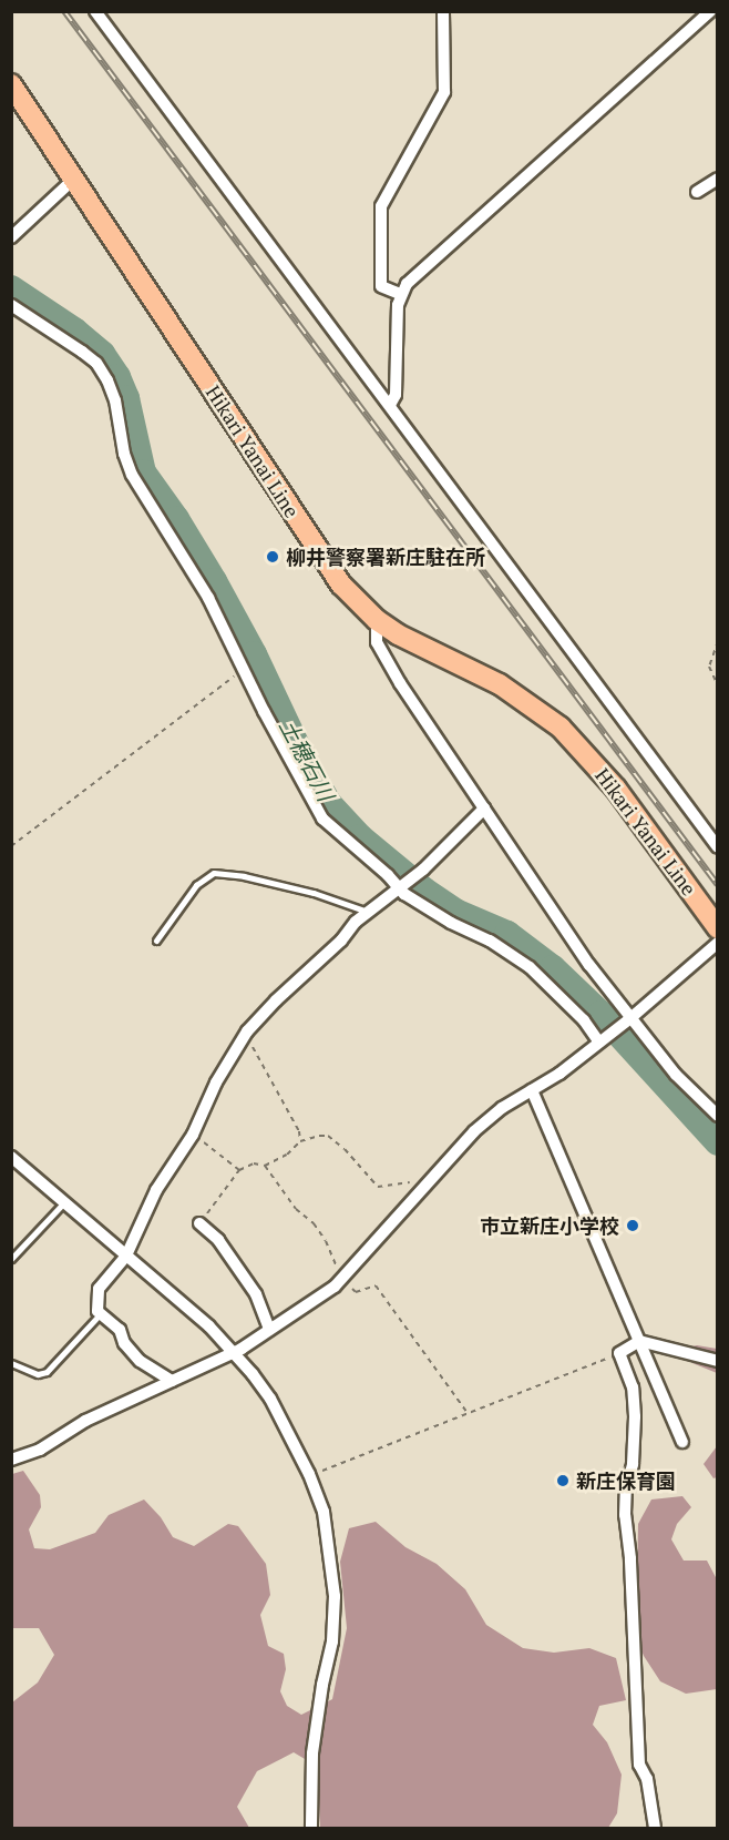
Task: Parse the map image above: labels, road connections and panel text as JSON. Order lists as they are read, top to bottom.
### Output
{
  "streets": {
    "main road": ["Hikari Yanai Line"]
  },
  "water": ["土穂石川"],
  "places": ["柳井警察署新庄駐在所", "市立新庄小学校", "新庄保育園"]
}
